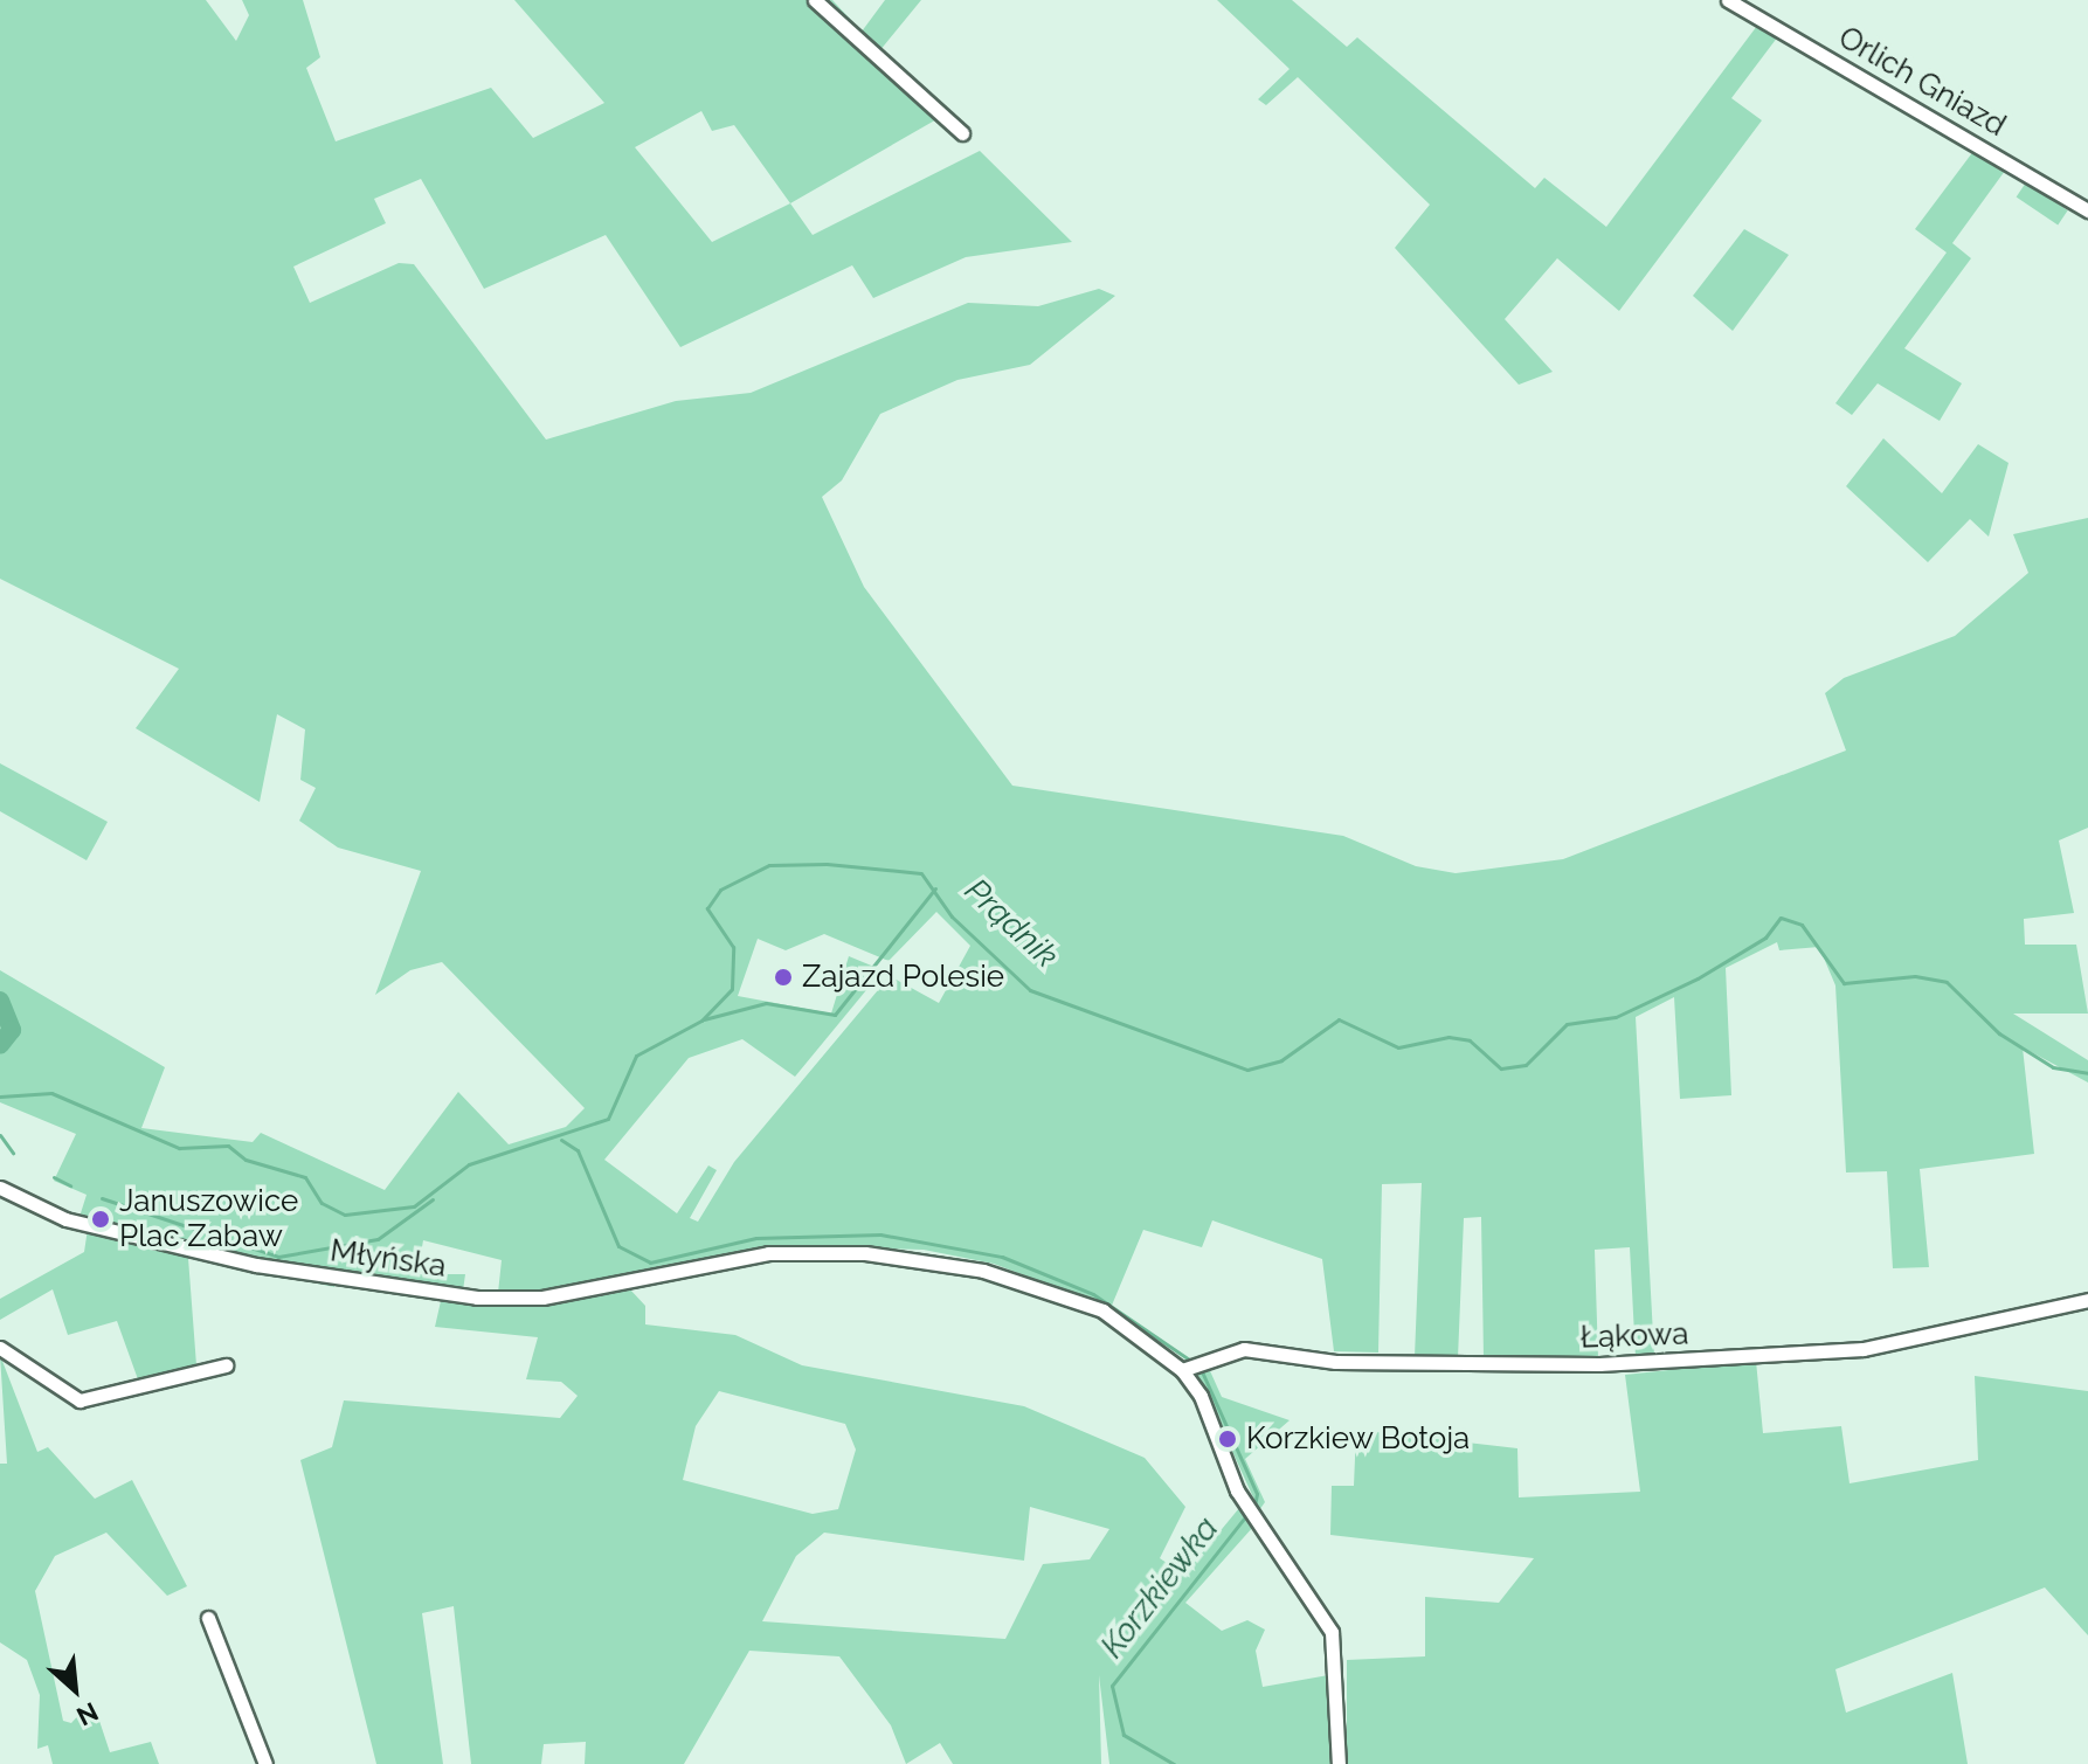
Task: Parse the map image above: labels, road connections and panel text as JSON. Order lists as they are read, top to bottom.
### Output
{
  "streets": {
    "street": ["Orlich Gniazd", "Młyńska", "Łąkowa"]
  },
  "crossings": [
    ["Młyńska", "Łąkowa"]
  ],
  "water": ["Prądnik", "Korzkiewka"],
  "places": ["Zajazd Polesie", "Januszowice Plac Zabaw", "Korzkiew Botoja"],
  "north": "bottom right"
}
